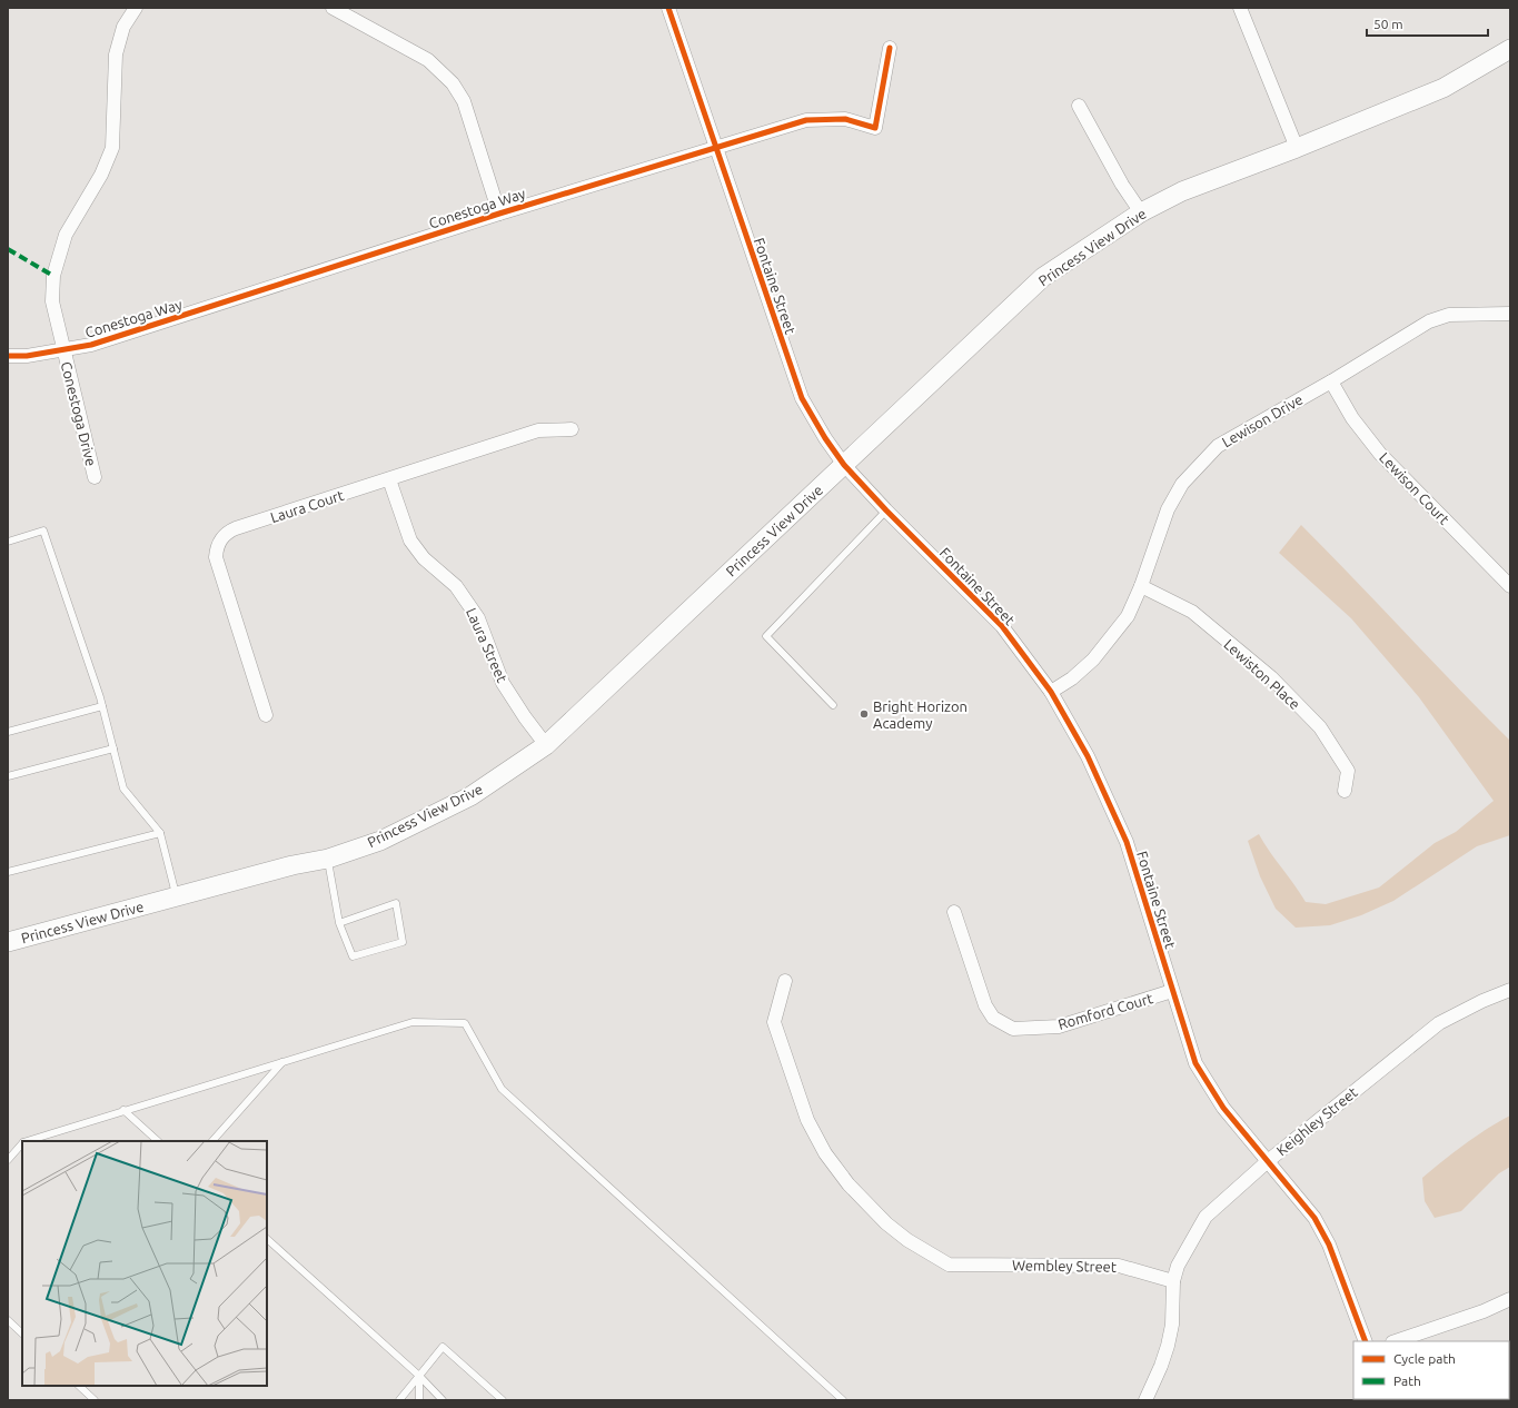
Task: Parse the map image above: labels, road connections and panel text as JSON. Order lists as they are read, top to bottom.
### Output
{
  "streets": {
    "main road": ["Princess View Drive"],
    "street": [
      "Conestoga Way",
      "Fontaine Street",
      "Conestoga Drive",
      "Lewison Drive",
      "Lewison Court",
      "Laura Court",
      "Laura Street",
      "Lewiston Place",
      "Romford Court",
      "Keighley Street",
      "Wembley Street"
    ]
  },
  "crossings": [
    ["Conestoga Way", "Fontaine Street"],
    ["Conestoga Way", "Conestoga Drive"],
    ["Princess View Drive", "Fontaine Street"],
    ["Princess View Drive", "Laura Street"],
    ["Fontaine Street", "Lewison Drive"],
    ["Fontaine Street", "Romford Court"],
    ["Fontaine Street", "Keighley Street"],
    ["Lewison Drive", "Lewison Court"],
    ["Lewison Drive", "Lewiston Place"],
    ["Laura Court", "Laura Street"],
    ["Keighley Street", "Wembley Street"]
  ],
  "places": ["Bright Horizon Academy"],
  "legend": ["Cycle path", "Path"],
  "scale_bar": "50 m"
}
